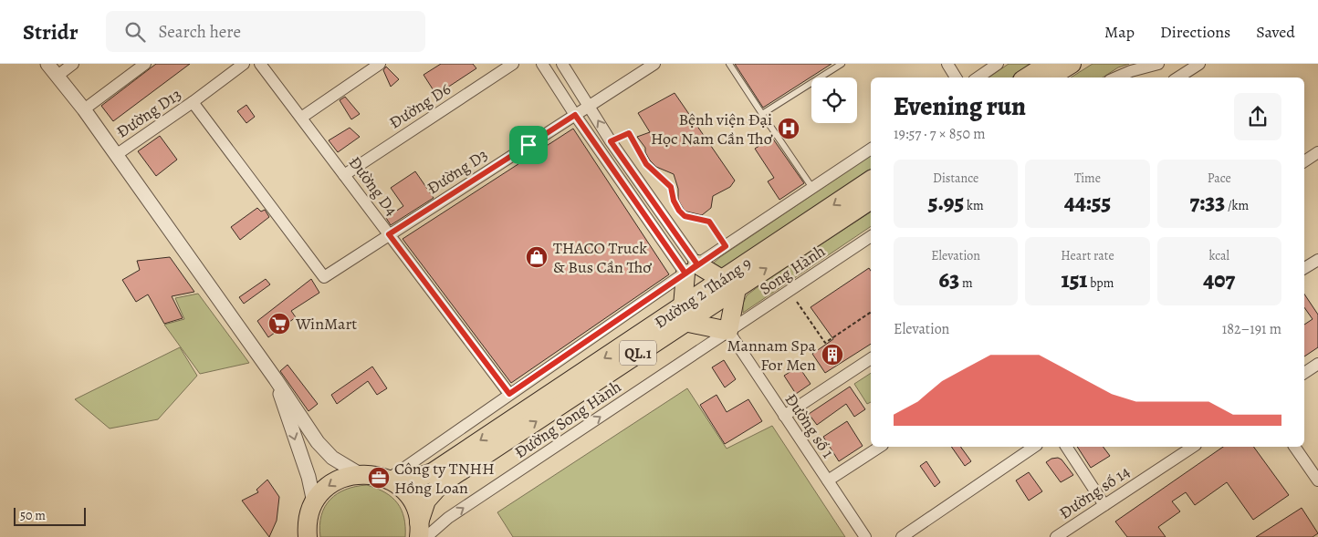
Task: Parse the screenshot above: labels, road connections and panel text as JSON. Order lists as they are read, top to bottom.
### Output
{
  "streets": {
    "highway": ["Đường 2 Tháng 9", "QL.1"],
    "street": [
      "Đường D6",
      "Đường D13",
      "Đường D3",
      "Đường D4",
      "Song Hành",
      "Đường Song Hành",
      "Đường số 1",
      "Đường số 14"
    ]
  },
  "crossings": [
    ["Đường D6", "Đường D4"],
    ["Đường D13", "Đường D3"],
    ["Đường D3", "Đường D4"],
    ["Song Hành", "Đường Song Hành"],
    ["Song Hành", "Đường số 1"],
    ["Đường 2 Tháng 9", "Đường Song Hành"],
    ["Đường Song Hành", "Đường số 1"]
  ],
  "places": {
    "hospital": ["Bệnh viện Đại Học Nam Cần Thơ"],
    "shop": ["THACO Truck & Bus Cần Thơ"],
    "supermarket": ["WinMart"],
    "building": ["Mannam Spa For Men"],
    "office": ["Công ty TNHH Hồng Loan"]
  },
  "scale_bar": "50 m",
  "page": {
    "header": "Stridr",
    "search": "Search here",
    "nav": ["Map", "Directions", "Saved"],
    "heading": ["Evening run", "19:57 · 7 × 850 m"],
    "stats": [
      ["Distance", "5.95 km"],
      ["Time", "44:55"],
      ["Pace", "7:33 /km"],
      ["Elevation", "63 m"],
      ["Heart rate", "151 bpm"],
      ["kcal", "407"]
    ],
    "chart": ["Elevation", "182–191 m"],
    "scale": "50 m"
  }
}
